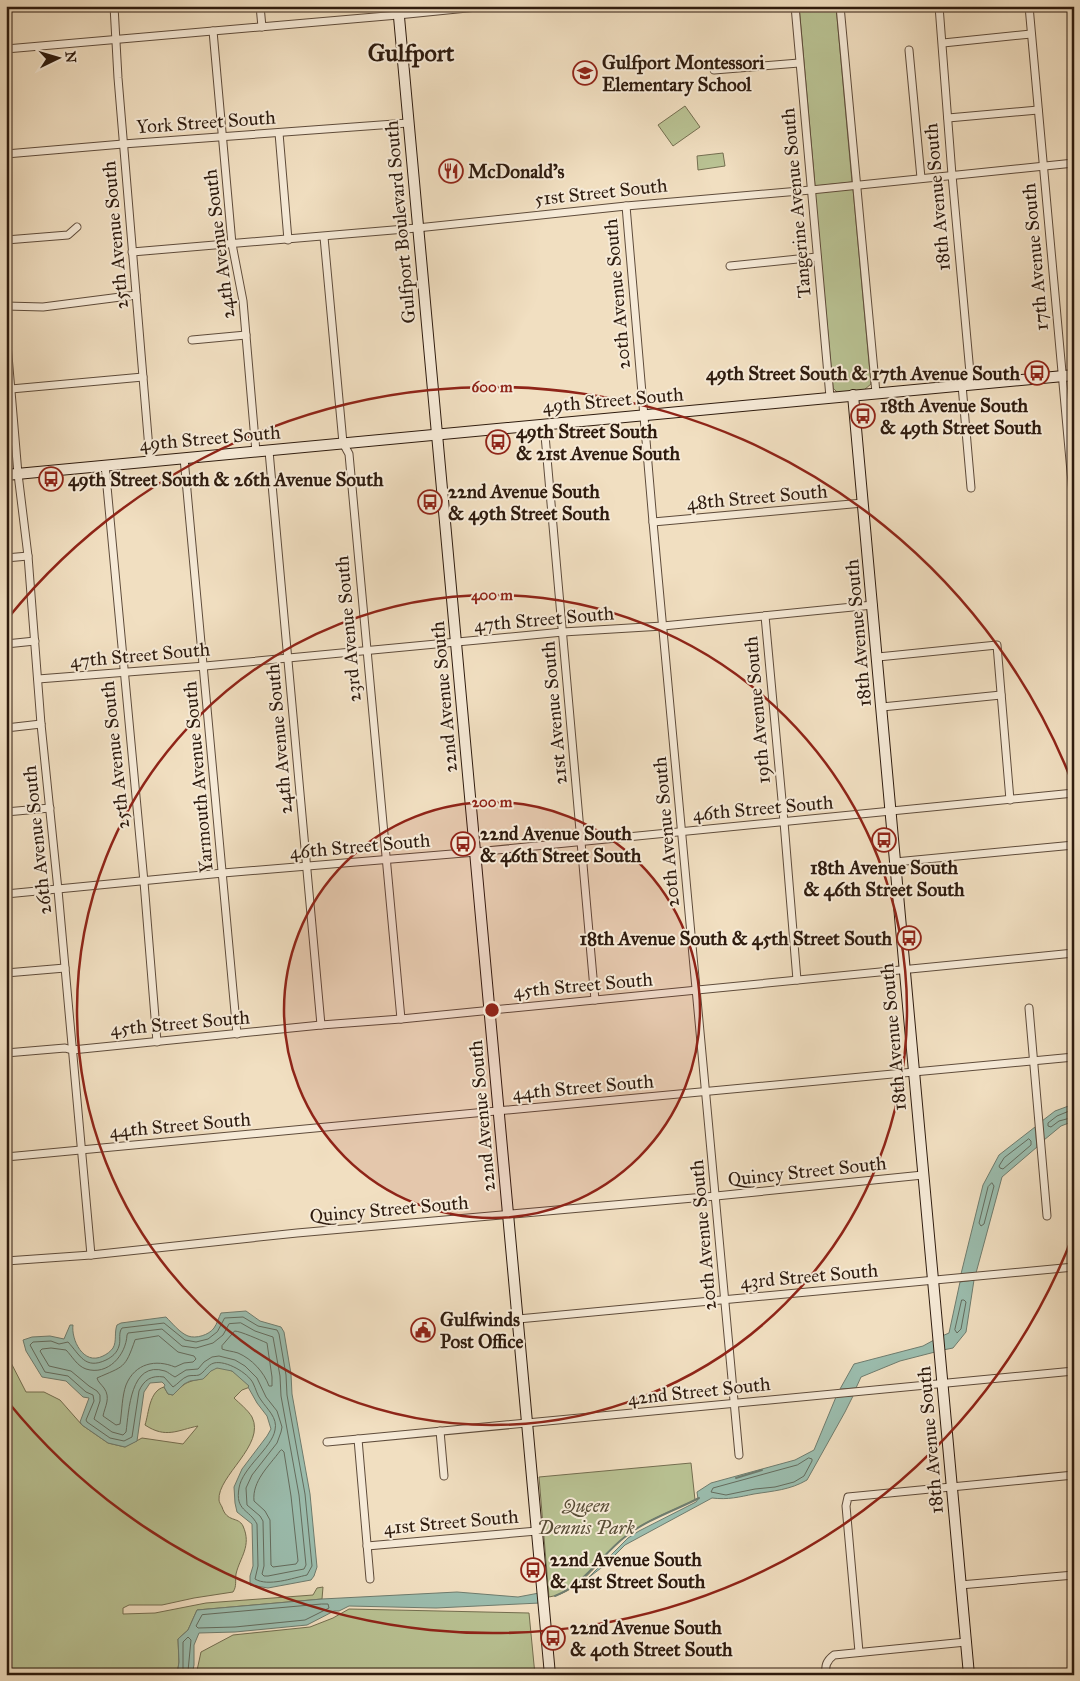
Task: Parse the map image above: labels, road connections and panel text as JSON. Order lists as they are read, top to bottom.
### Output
{
  "streets": {
    "main road": [
      "18th Avenue South",
      "Gulfport Boulevard South",
      "49th Street South",
      "22nd Avenue South"
    ],
    "street": [
      "York Street South",
      "51st Street South",
      "Tangerine Avenue South",
      "25th Avenue South",
      "24th Avenue South",
      "17th Avenue South",
      "20th Avenue South",
      "48th Street South",
      "47th Street South",
      "23rd Avenue South",
      "19th Avenue South",
      "21st Avenue South",
      "Yarmouth Avenue South",
      "46th Street South",
      "26th Avenue South",
      "45th Street South",
      "44th Street South",
      "Quincy Street South",
      "43rd Street South",
      "42nd Street South",
      "41st Street South"
    ]
  },
  "crossings": [
    ["York Street South", "Gulfport Boulevard South"],
    ["York Street South", "25th Avenue South"],
    ["York Street South", "24th Avenue South"],
    ["51st Street South", "18th Avenue South"],
    ["51st Street South", "Tangerine Avenue South"],
    ["51st Street South", "Gulfport Boulevard South"],
    ["51st Street South", "25th Avenue South"],
    ["51st Street South", "24th Avenue South"],
    ["51st Street South", "17th Avenue South"],
    ["51st Street South", "20th Avenue South"],
    ["51st Street South", "23rd Avenue South"],
    ["18th Avenue South", "49th Street South"],
    ["18th Avenue South", "48th Street South"],
    ["18th Avenue South", "47th Street South"],
    ["18th Avenue South", "46th Street South"],
    ["18th Avenue South", "45th Street South"],
    ["18th Avenue South", "44th Street South"],
    ["18th Avenue South", "Quincy Street South"],
    ["18th Avenue South", "43rd Street South"],
    ["18th Avenue South", "42nd Street South"],
    ["Tangerine Avenue South", "49th Street South"],
    ["Gulfport Boulevard South", "49th Street South"],
    ["Gulfport Boulevard South", "22nd Avenue South"],
    ["25th Avenue South", "49th Street South"],
    ["25th Avenue South", "47th Street South"],
    ["25th Avenue South", "46th Street South"],
    ["25th Avenue South", "45th Street South"],
    ["24th Avenue South", "49th Street South"],
    ["24th Avenue South", "47th Street South"],
    ["24th Avenue South", "46th Street South"],
    ["24th Avenue South", "45th Street South"],
    ["17th Avenue South", "49th Street South"],
    ["20th Avenue South", "49th Street South"],
    ["20th Avenue South", "48th Street South"],
    ["20th Avenue South", "47th Street South"],
    ["20th Avenue South", "46th Street South"],
    ["20th Avenue South", "45th Street South"],
    ["20th Avenue South", "44th Street South"],
    ["20th Avenue South", "Quincy Street South"],
    ["20th Avenue South", "43rd Street South"],
    ["20th Avenue South", "42nd Street South"],
    ["49th Street South", "23rd Avenue South"],
    ["49th Street South", "22nd Avenue South"],
    ["49th Street South", "21st Avenue South"],
    ["49th Street South", "Yarmouth Avenue South"],
    ["49th Street South", "26th Avenue South"],
    ["47th Street South", "23rd Avenue South"],
    ["47th Street South", "22nd Avenue South"],
    ["47th Street South", "19th Avenue South"],
    ["47th Street South", "21st Avenue South"],
    ["47th Street South", "Yarmouth Avenue South"],
    ["47th Street South", "26th Avenue South"],
    ["23rd Avenue South", "46th Street South"],
    ["23rd Avenue South", "45th Street South"],
    ["22nd Avenue South", "46th Street South"],
    ["22nd Avenue South", "45th Street South"],
    ["22nd Avenue South", "44th Street South"],
    ["22nd Avenue South", "Quincy Street South"],
    ["22nd Avenue South", "43rd Street South"],
    ["22nd Avenue South", "42nd Street South"],
    ["22nd Avenue South", "41st Street South"],
    ["19th Avenue South", "46th Street South"],
    ["19th Avenue South", "45th Street South"],
    ["21st Avenue South", "46th Street South"],
    ["21st Avenue South", "45th Street South"],
    ["Yarmouth Avenue South", "46th Street South"],
    ["Yarmouth Avenue South", "45th Street South"],
    ["46th Street South", "26th Avenue South"],
    ["26th Avenue South", "45th Street South"],
    ["26th Avenue South", "44th Street South"],
    ["26th Avenue South", "Quincy Street South"]
  ],
  "districts": ["Gulfport"],
  "parks": ["Queen Dennis Park"],
  "places": {
    "school or university": ["Gulfport Montessori Elementary School"],
    "restaurant": ["McDonald's"],
    "bus stop": [
      "49th Street South & 17th Avenue South",
      "18th Avenue South & 49th Street South",
      "49th Street South & 21st Avenue South",
      "49th Street South & 26th Avenue South",
      "22nd Avenue South & 49th Street South",
      "18th Avenue South & 46th Street South",
      "22nd Avenue South & 46th Street South",
      "18th Avenue South & 45th Street South",
      "22nd Avenue South & 41st Street South",
      "22nd Avenue South & 40th Street South"
    ],
    "public building": ["Gulfwinds Post Office"]
  },
  "north": "right",
  "rings": ["600 m", "400 m", "200 m"]
}
